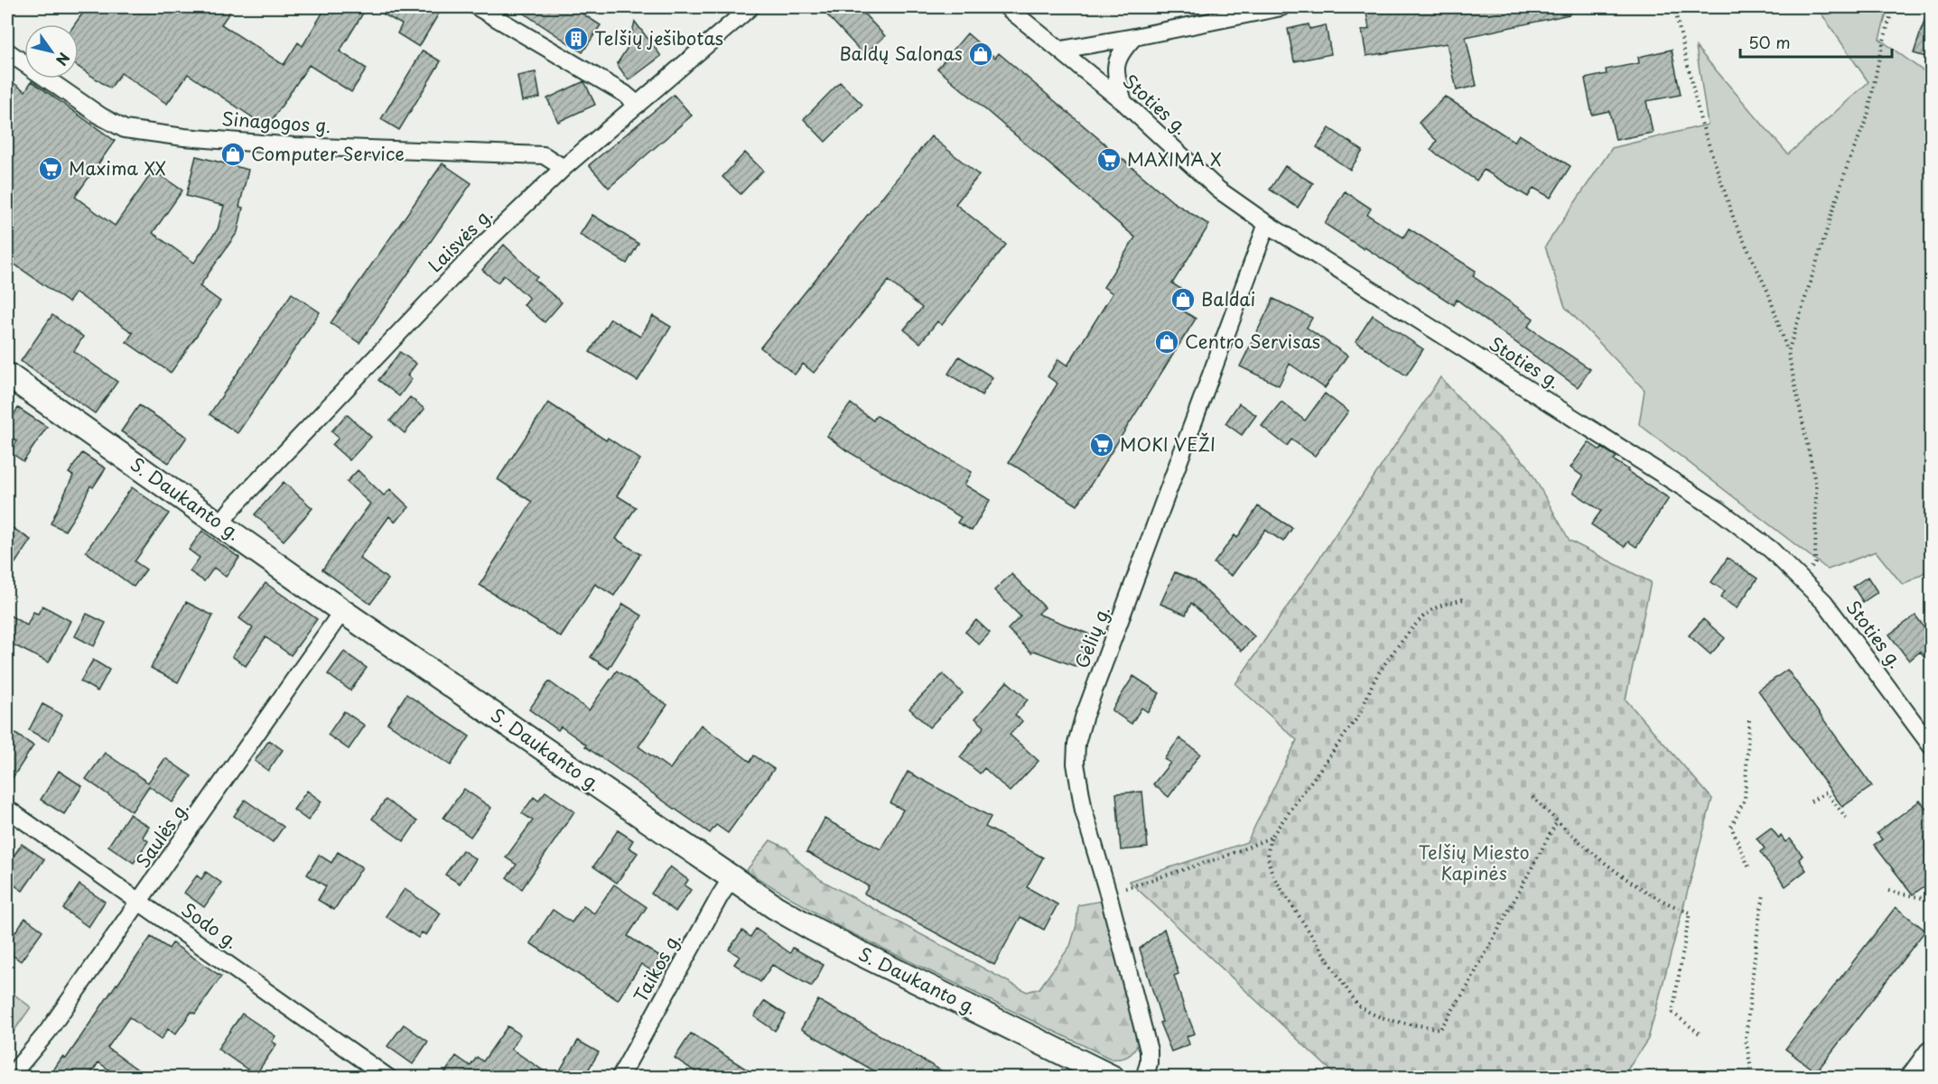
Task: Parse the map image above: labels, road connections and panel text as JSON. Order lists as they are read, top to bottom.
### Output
{
  "streets": {
    "main road": ["S. Daukanto g."],
    "street": [
      "Stoties g.",
      "Sinagogos g.",
      "Laisvės g.",
      "Gėlių g.",
      "Saulės g.",
      "Sodo g.",
      "Taikos g."
    ]
  },
  "crossings": [
    ["Stoties g.", "Gėlių g."],
    ["Sinagogos g.", "Laisvės g."],
    ["Laisvės g.", "S. Daukanto g."],
    ["S. Daukanto g.", "Saulės g."],
    ["S. Daukanto g.", "Taikos g."],
    ["Saulės g.", "Sodo g."]
  ],
  "parks": ["Telšių Miesto Kapinės"],
  "places": {
    "building": ["Telšių ješibotas"],
    "shop": [
      "Baldų Salonas",
      "Computer Service",
      "Baldai",
      "Centro Servisas"
    ],
    "supermarket": ["MAXIMA X", "Maxima XX", "MOKI VEŽI"]
  },
  "scale_bar": "50 m",
  "north": "bottom right"
}
